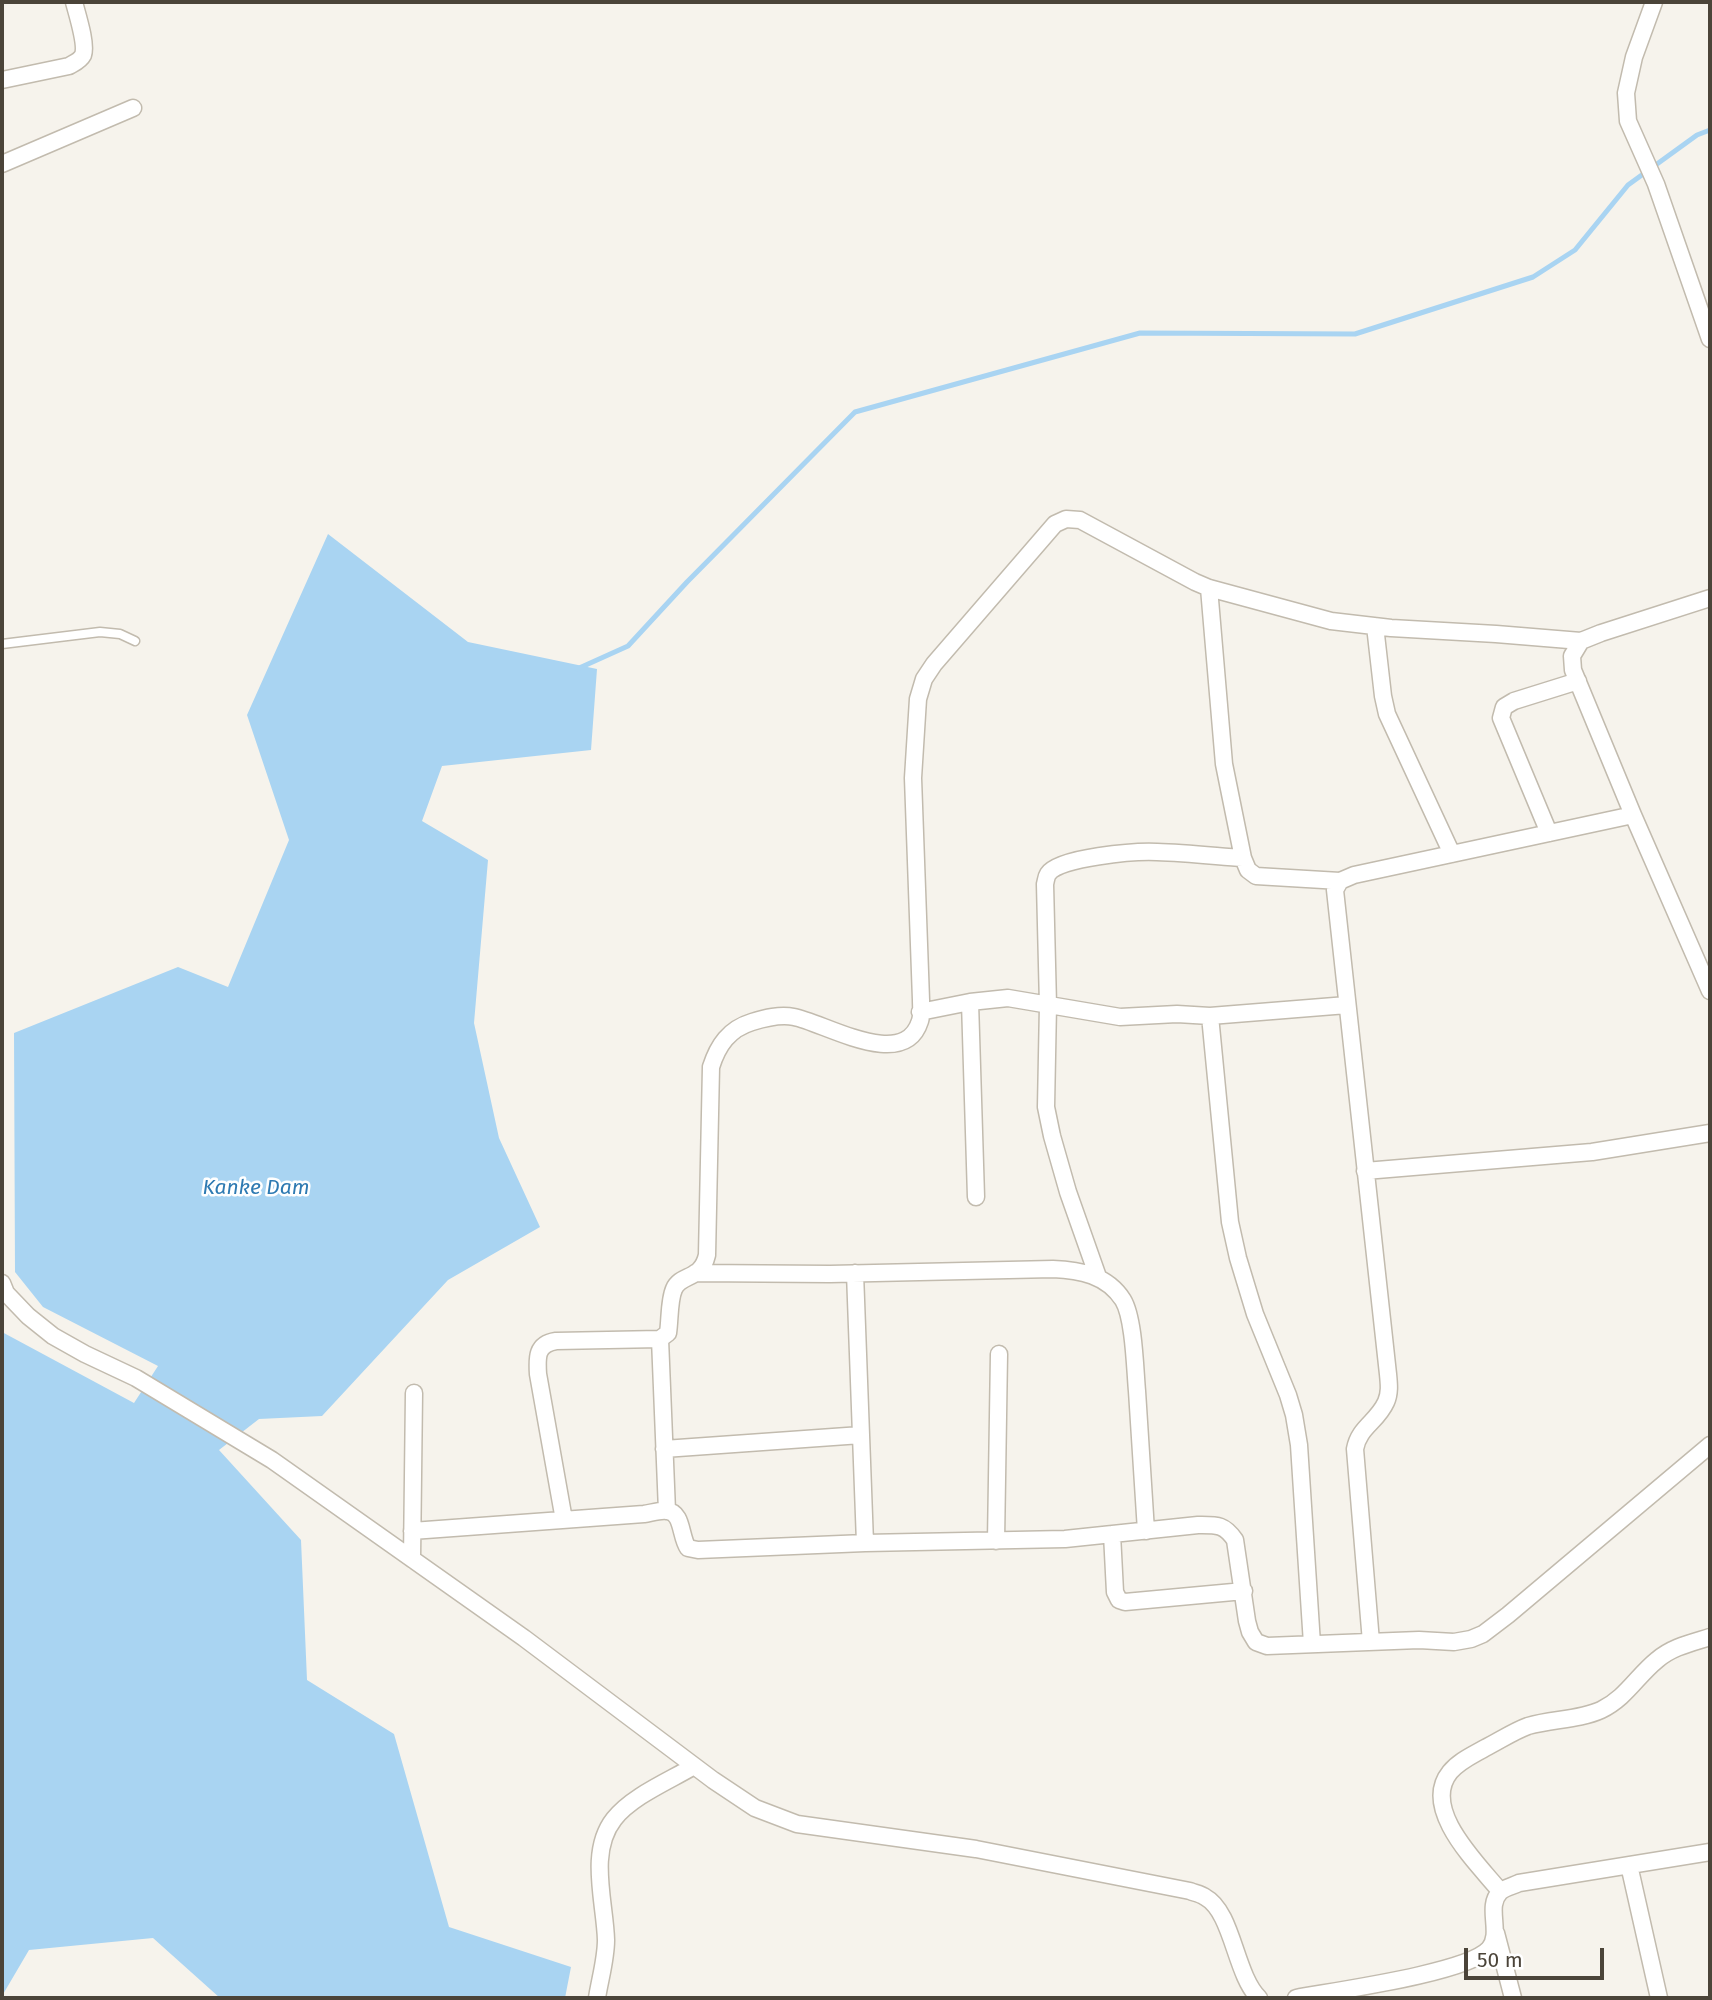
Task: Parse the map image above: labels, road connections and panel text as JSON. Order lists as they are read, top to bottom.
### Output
{
  "water": ["Kanke Dam"],
  "scale_bar": "50 m"
}
